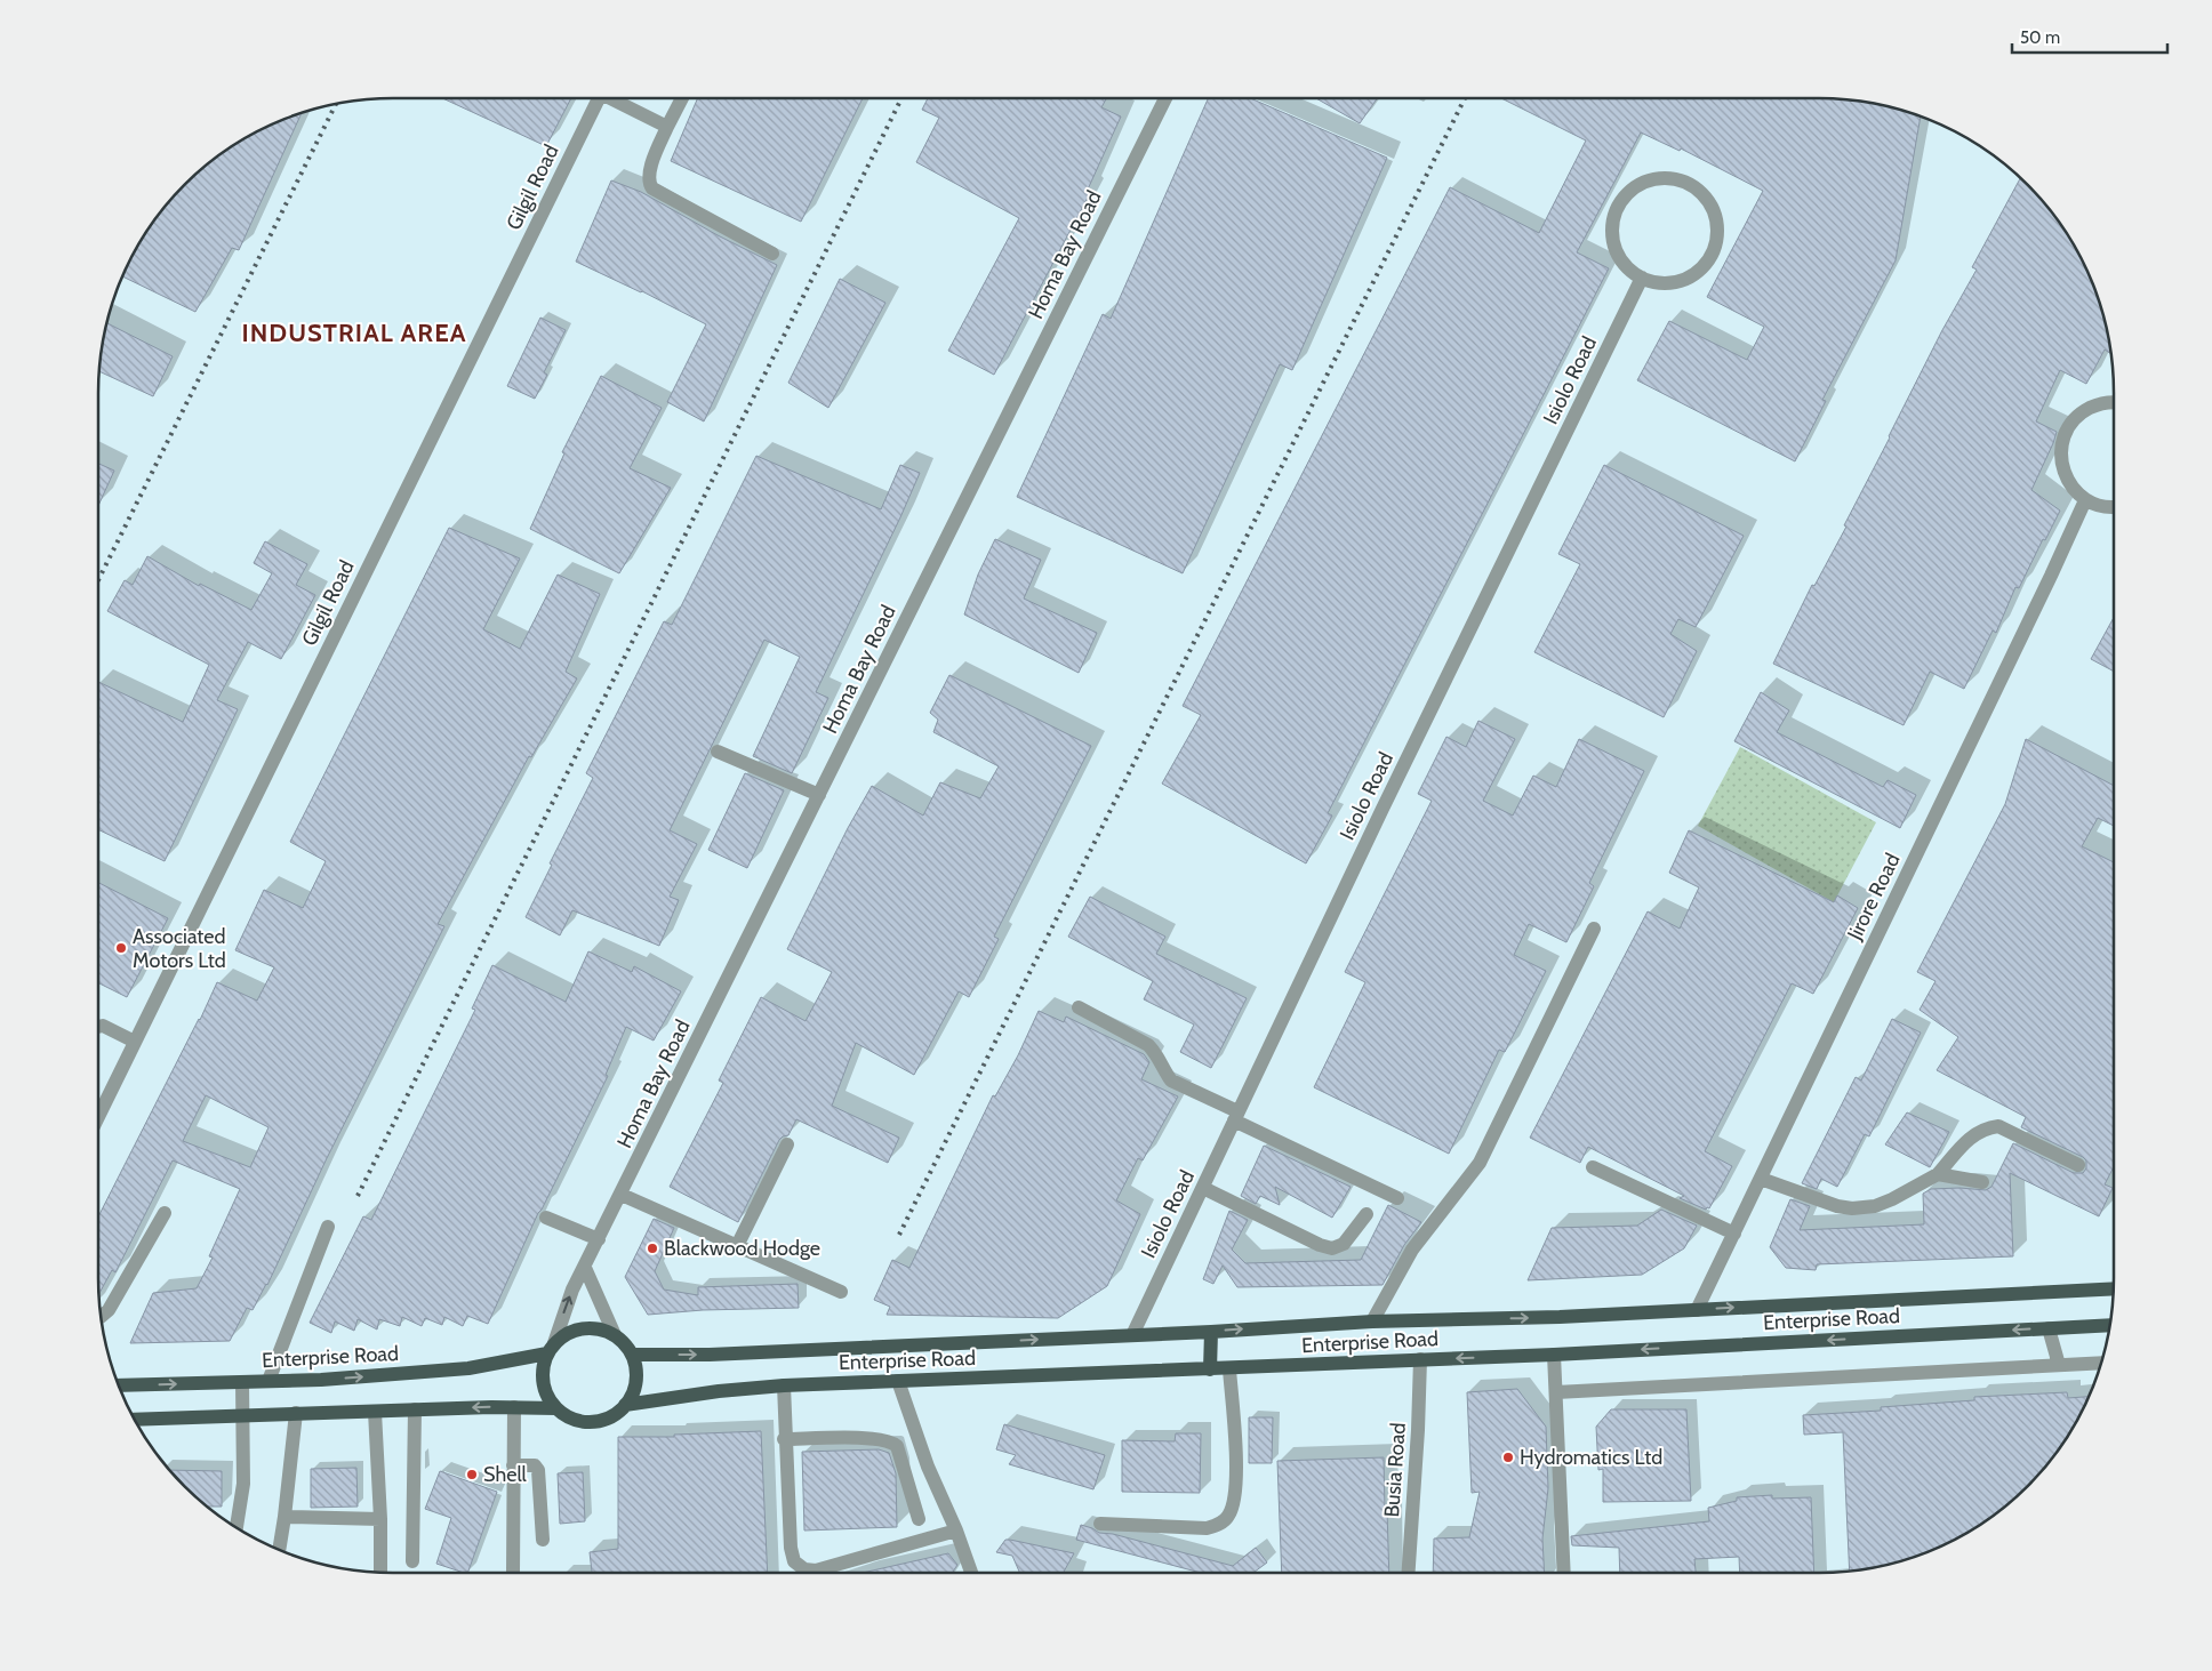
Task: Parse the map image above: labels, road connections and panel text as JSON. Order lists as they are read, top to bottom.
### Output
{
  "streets": {
    "main road": ["Enterprise Road"],
    "lane": [
      "Gilgil Road",
      "Homa Bay Road",
      "Isiolo Road",
      "Jirore Road",
      "Busia Road"
    ]
  },
  "crossings": [
    ["Homa Bay Road", "Enterprise Road"],
    ["Isiolo Road", "Enterprise Road"],
    ["Jirore Road", "Enterprise Road"],
    ["Enterprise Road", "Busia Road"]
  ],
  "districts": ["INDUSTRIAL AREA"],
  "places": [
    "Associated Motors Ltd",
    "Blackwood Hodge",
    "Hydromatics Ltd",
    "Shell"
  ],
  "scale_bar": "50 m"
}
